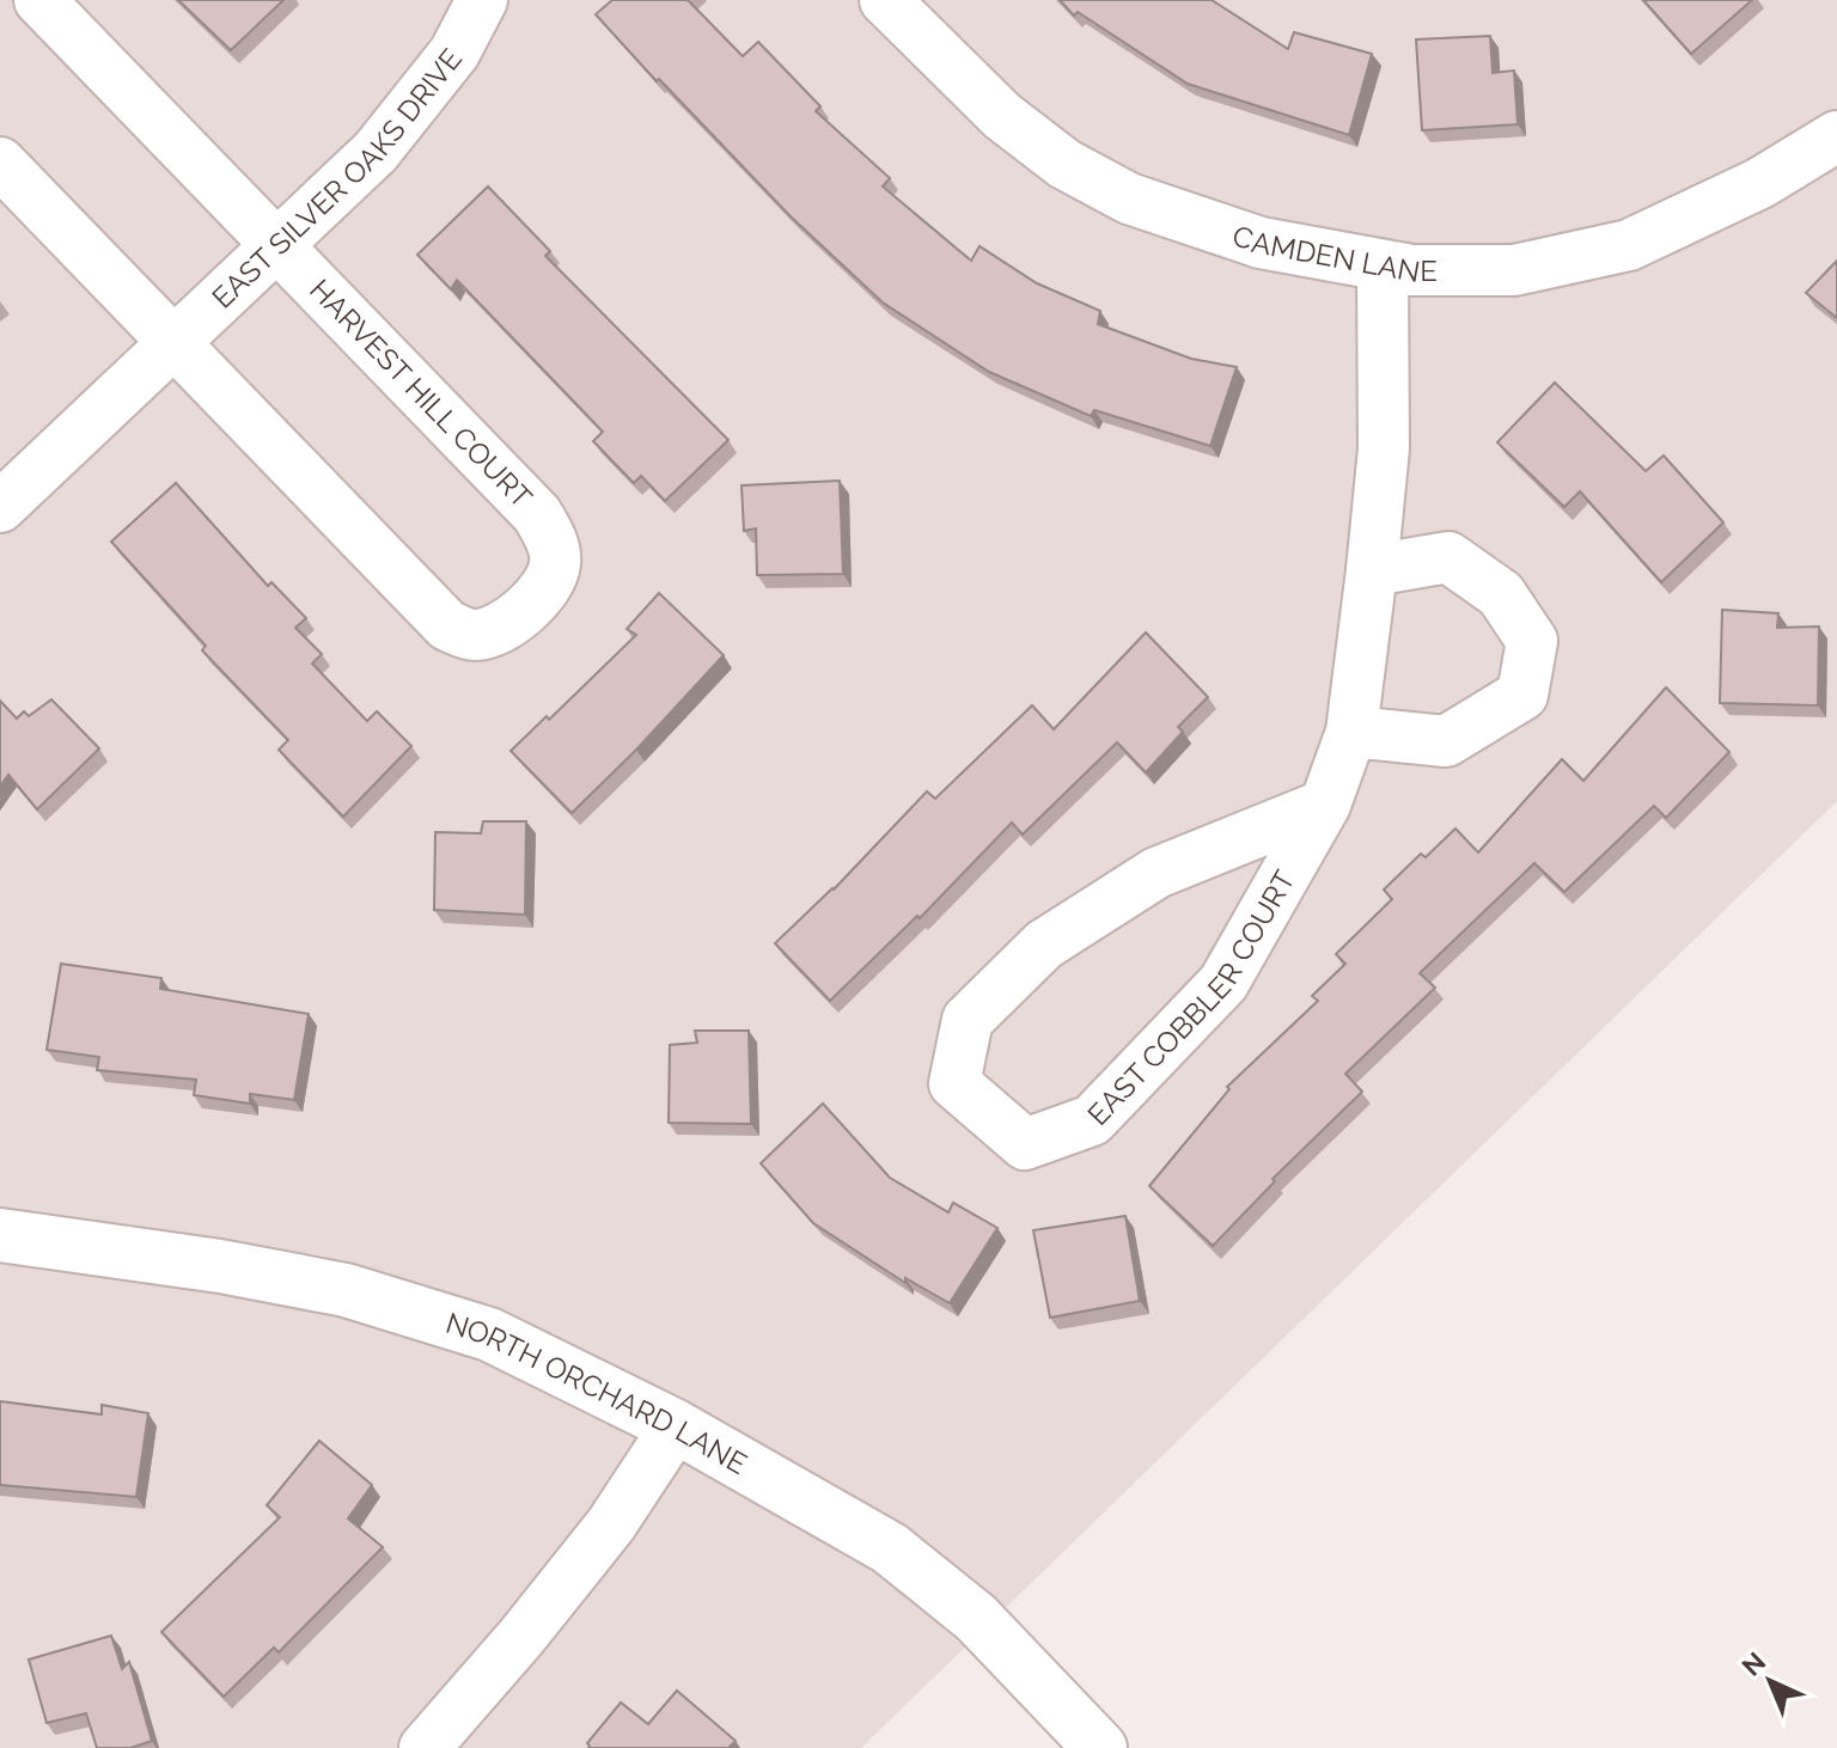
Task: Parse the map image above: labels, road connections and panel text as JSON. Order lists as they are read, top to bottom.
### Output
{
  "streets": {
    "street": [
      "EAST SILVER OAKS DRIVE",
      "CAMDEN LANE",
      "HARVEST HILL COURT",
      "EAST COBBLER COURT",
      "NORTH ORCHARD LANE"
    ]
  },
  "crossings": [
    ["EAST SILVER OAKS DRIVE", "HARVEST HILL COURT"],
    ["CAMDEN LANE", "EAST COBBLER COURT"]
  ],
  "north": "top left"
}
